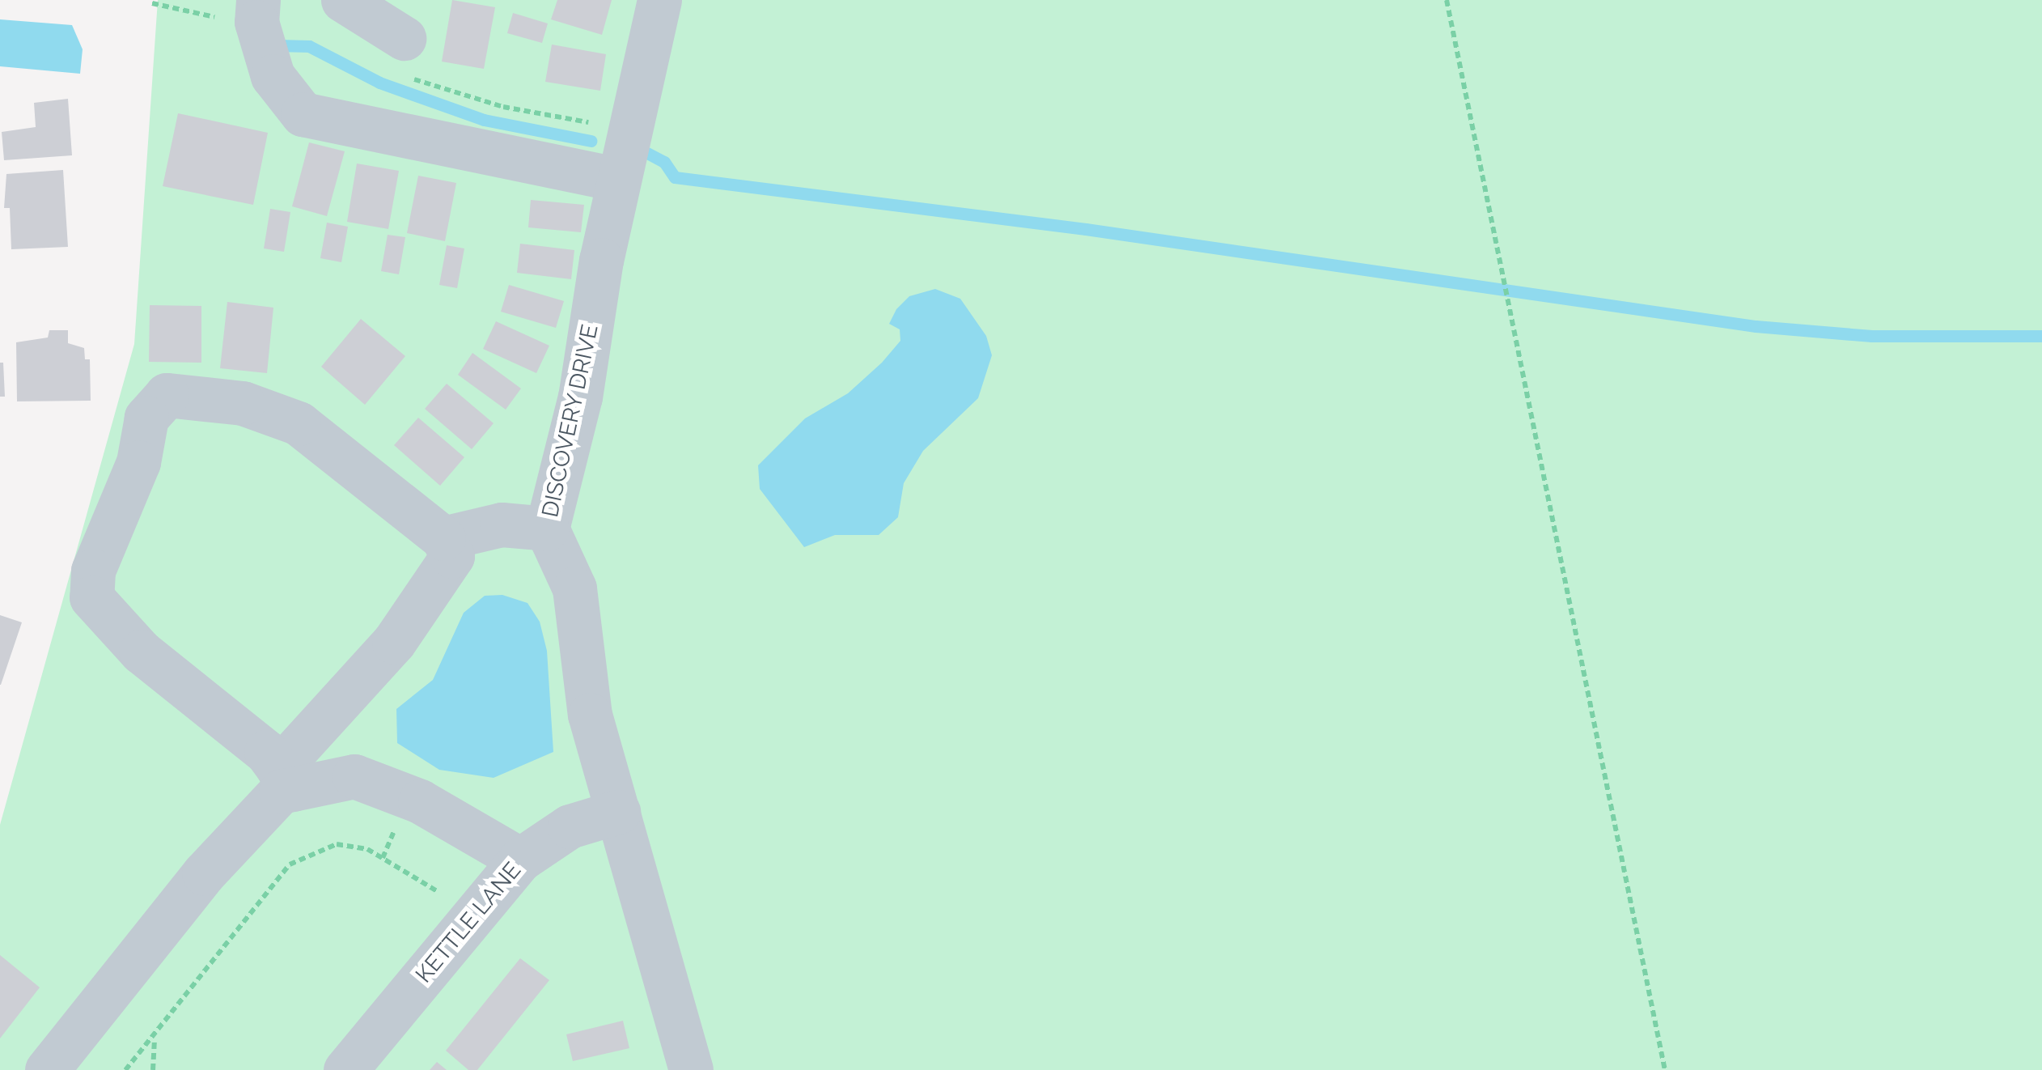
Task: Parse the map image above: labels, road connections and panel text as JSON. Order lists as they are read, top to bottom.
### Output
{
  "streets": {
    "street": ["DISCOVERY DRIVE", "KETTLE LANE"]
  },
  "crossings": [
    ["DISCOVERY DRIVE", "KETTLE LANE"]
  ]
}
